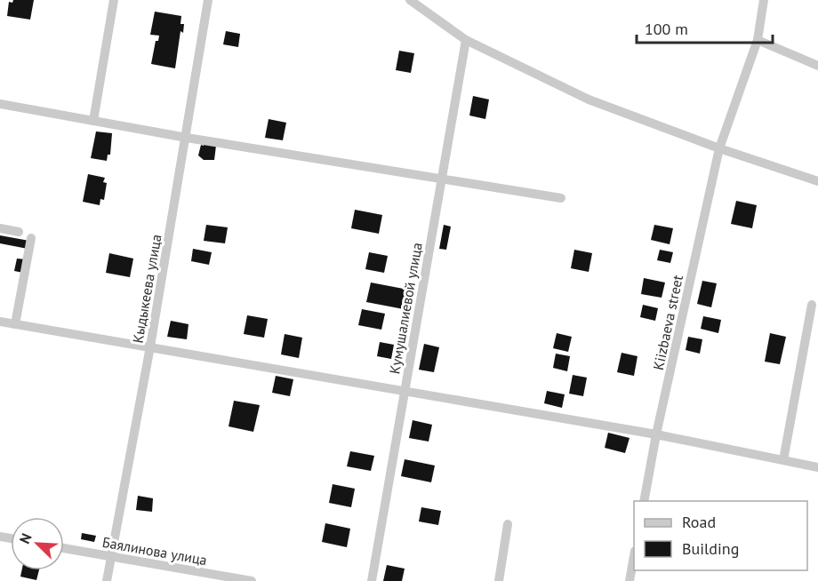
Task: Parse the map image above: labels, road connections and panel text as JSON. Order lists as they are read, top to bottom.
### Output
{
  "streets": {
    "street": [
      "Кыдыкеева улица",
      "Кумушалиевой улица",
      "Kiizbaeva street",
      "Баялинова улица"
    ]
  },
  "crossings": [
    ["Кыдыкеева улица", "Баялинова улица"]
  ],
  "legend": ["Road", "Building"],
  "scale_bar": "100 m",
  "north": "top left"
}
